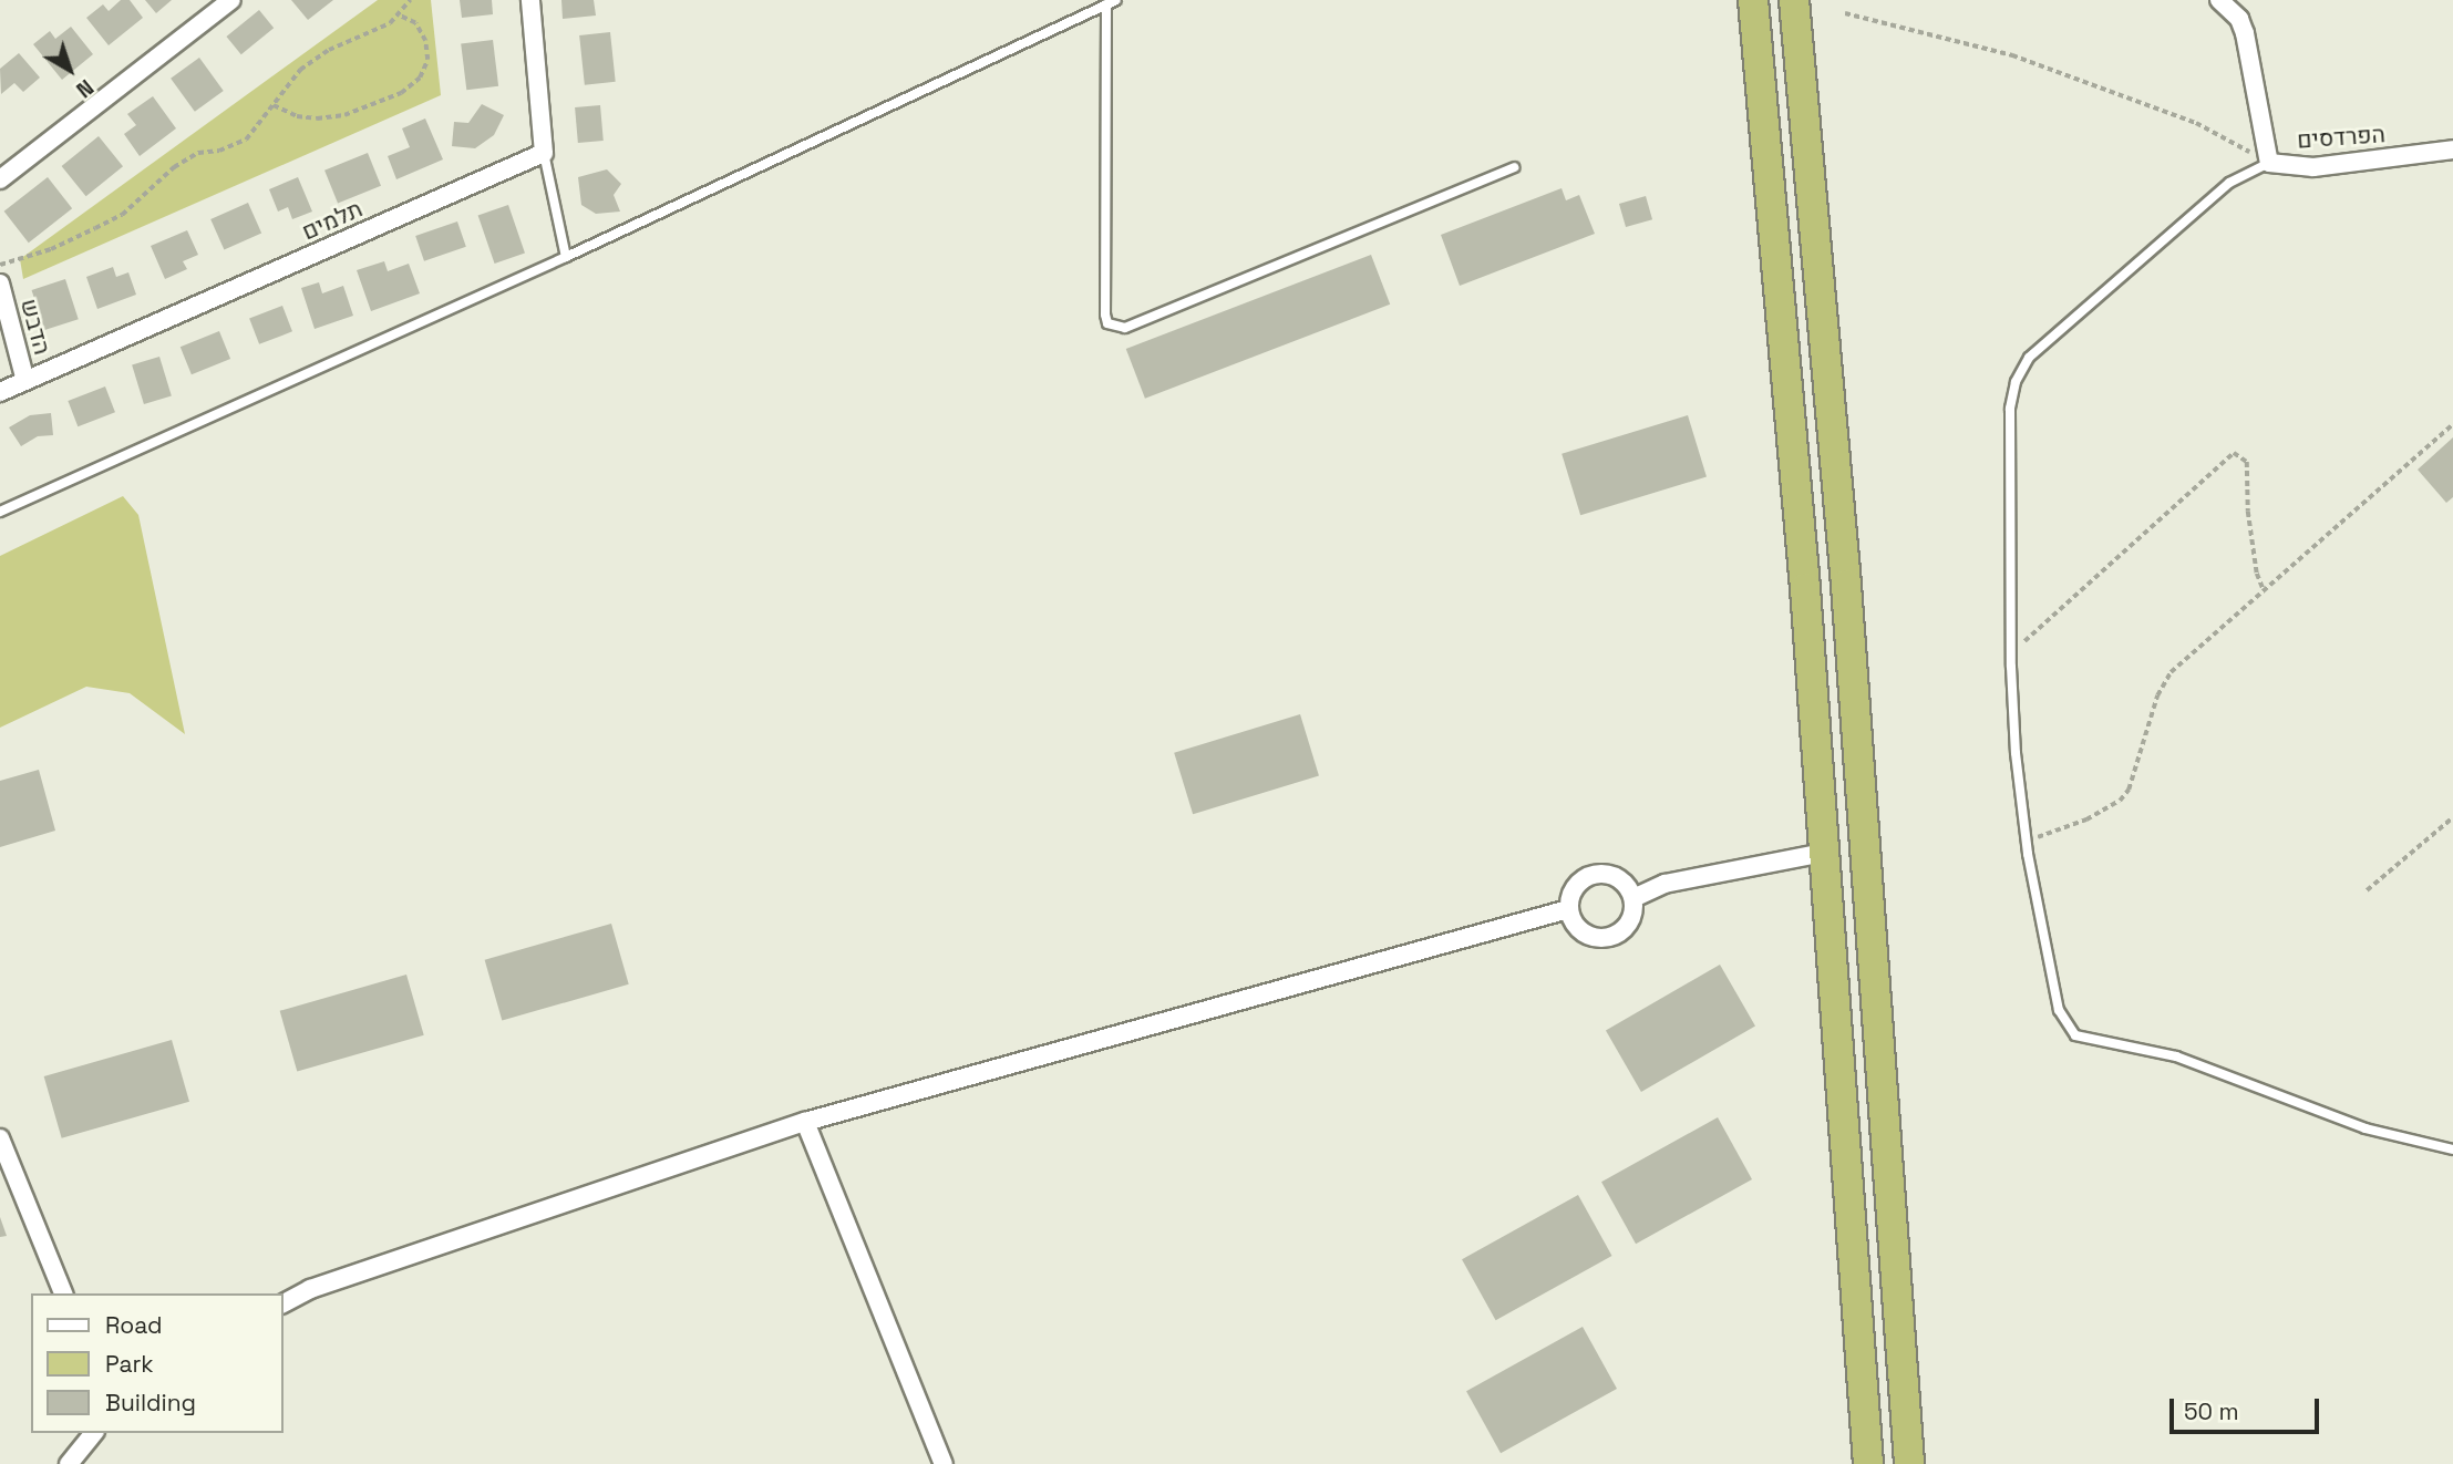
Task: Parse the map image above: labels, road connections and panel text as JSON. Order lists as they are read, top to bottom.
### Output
{
  "streets": {
    "street": ["הפרדסים", "תלמים", "הדבש"]
  },
  "crossings": [
    ["תלמים", "הדבש"]
  ],
  "legend": ["Road", "Park", "Building"],
  "scale_bar": "50 m",
  "north": "bottom right"
}
